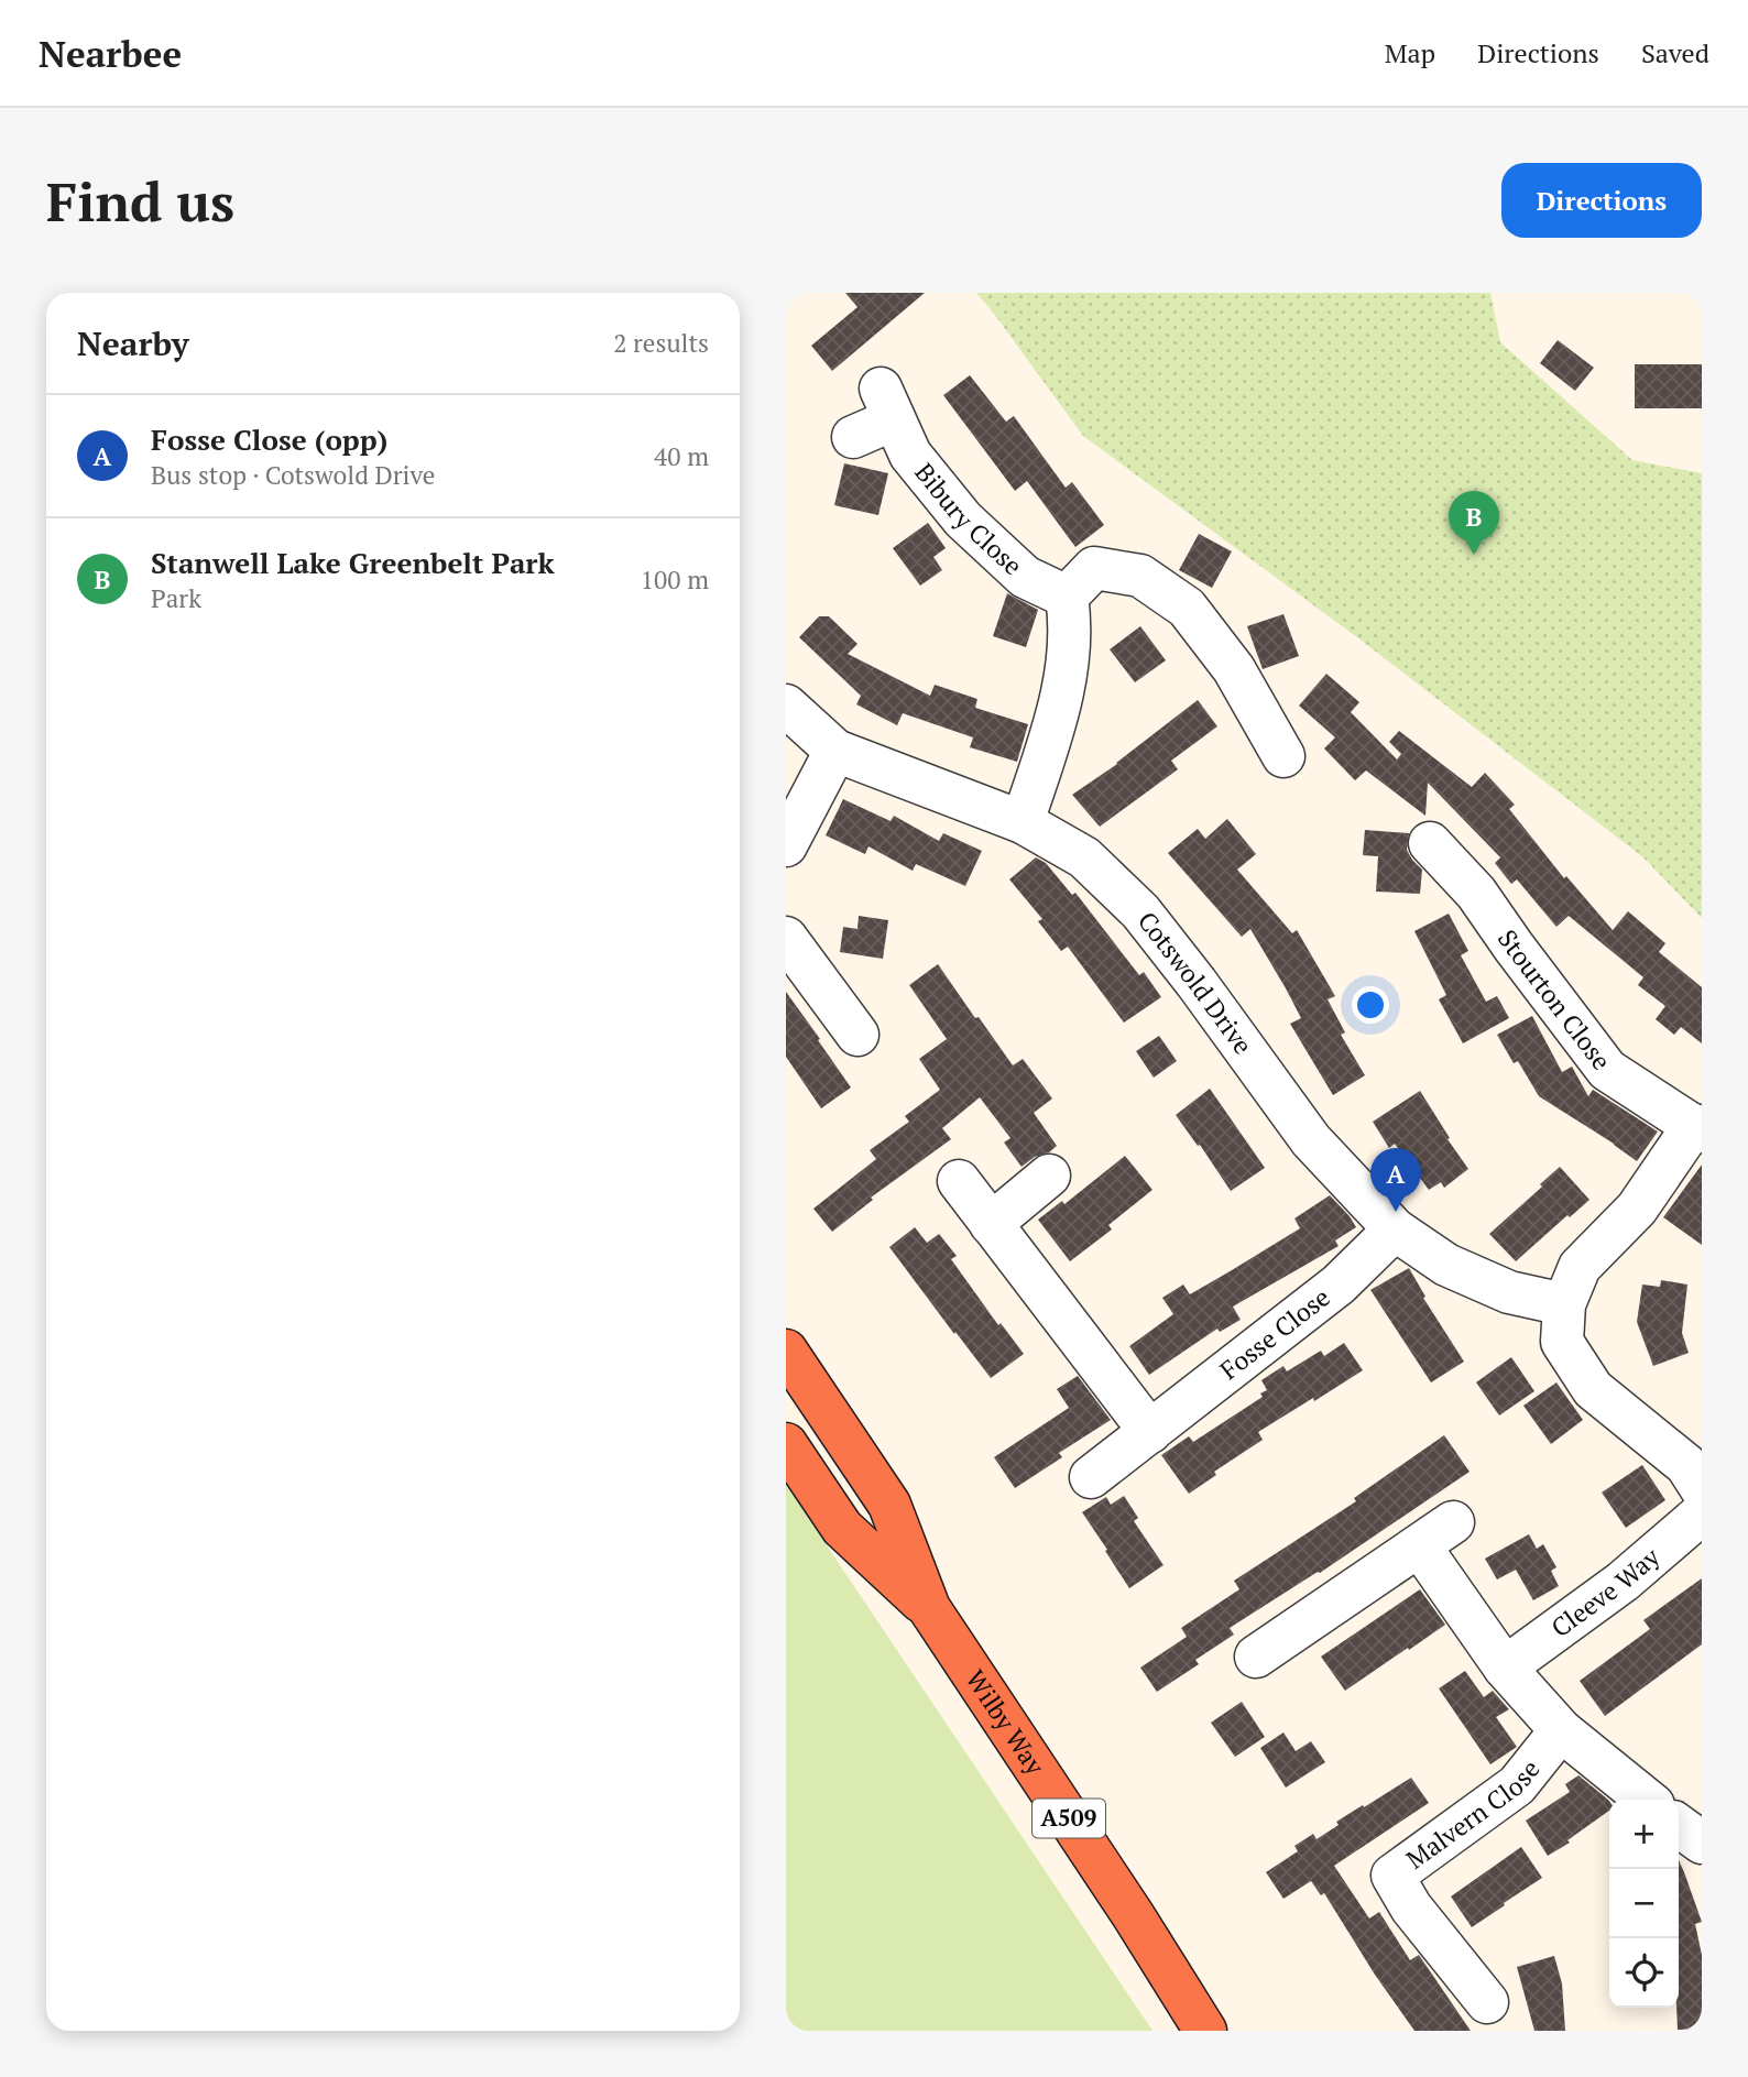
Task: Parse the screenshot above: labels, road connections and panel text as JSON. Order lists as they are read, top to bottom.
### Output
{
  "streets": {
    "highway": ["Wilby Way", "A509"],
    "street": [
      "Bibury Close",
      "Cotswold Drive",
      "Stourton Close",
      "Fosse Close",
      "Cleeve Way",
      "Malvern Close"
    ]
  },
  "crossings": [
    ["Cotswold Drive", "Fosse Close"]
  ],
  "page": {
    "header": "Nearbee",
    "nav": ["Map", "Directions", "Saved"],
    "buttons": "Directions",
    "title": "Find us",
    "heading": ["Nearby", "2 results"],
    "list": [
      {
        "mark": "A",
        "name": "Fosse Close (opp)",
        "note": "Bus stop · Cotswold Drive",
        "value": "40 m"
      },
      {
        "mark": "B",
        "name": "Stanwell Lake Greenbelt Park",
        "note": "Park",
        "value": "100 m"
      }
    ],
    "pins": ["B", "A"],
    "map_buttons": ["+", "−"]
  }
}
